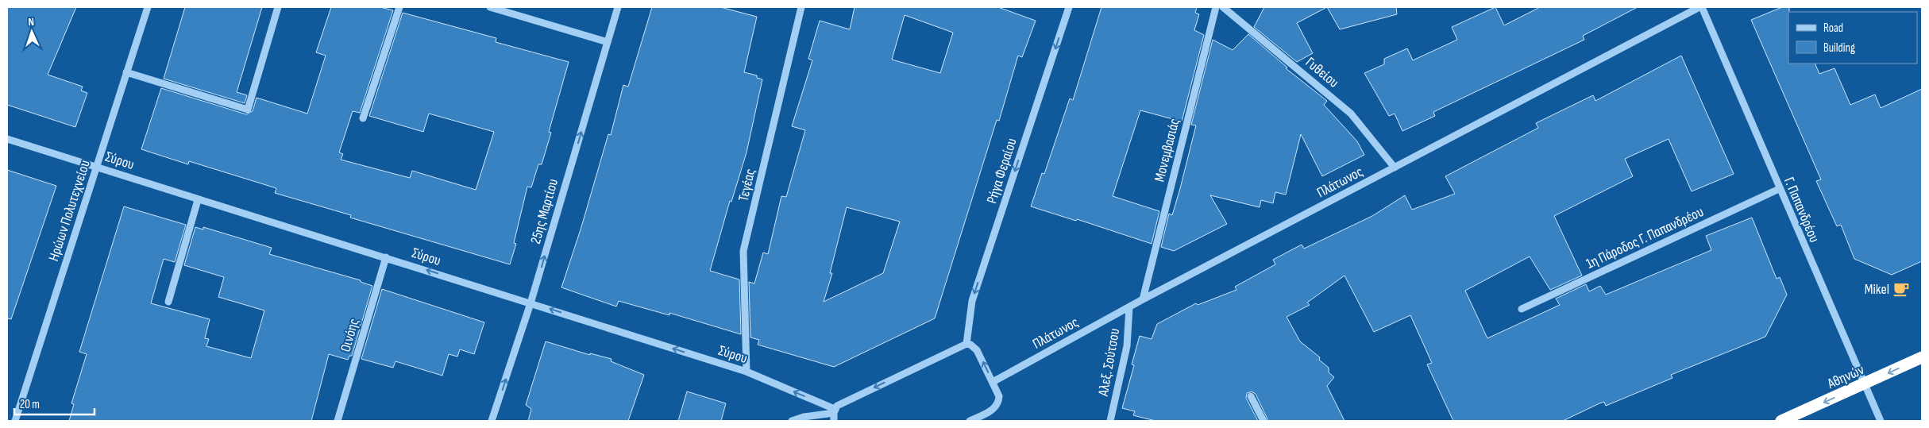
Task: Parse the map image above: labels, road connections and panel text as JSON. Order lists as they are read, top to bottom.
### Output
{
  "streets": {
    "highway": ["Αθηνών"],
    "street": [
      "Γυθείου",
      "Μονεμβασιάς",
      "Σύρου",
      "Ρήγα Φεραίου",
      "Πλάτωνος",
      "Τεγέας",
      "Γ. Παπανδρέου",
      "Ηρώων Πολυτεχνείου",
      "25ης Μαρτίου",
      "1η Πάροδος Γ. Παπανδρέου",
      "Οινόης",
      "Αλεξ. Σούτσου"
    ]
  },
  "crossings": [
    ["Γυθείου", "Πλάτωνος"],
    ["Μονεμβασιάς", "Πλάτωνος"],
    ["Σύρου", "Τεγέας"],
    ["Σύρου", "Ηρώων Πολυτεχνείου"],
    ["Σύρου", "25ης Μαρτίου"],
    ["Σύρου", "Οινόης"],
    ["Πλάτωνος", "Γ. Παπανδρέου"],
    ["Πλάτωνος", "Αλεξ. Σούτσου"],
    ["Γ. Παπανδρέου", "1η Πάροδος Γ. Παπανδρέου"],
    ["Γ. Παπανδρέου", "Αθηνών"]
  ],
  "one_way": [
    "Σύρου",
    "Ρήγα Φεραίου",
    "25ης Μαρτίου",
    "Αθηνών"
  ],
  "places": {
    "cafe": ["Mikel"]
  },
  "legend": ["Road", "Building"],
  "scale_bar": "20 m",
  "north": "top"
}
